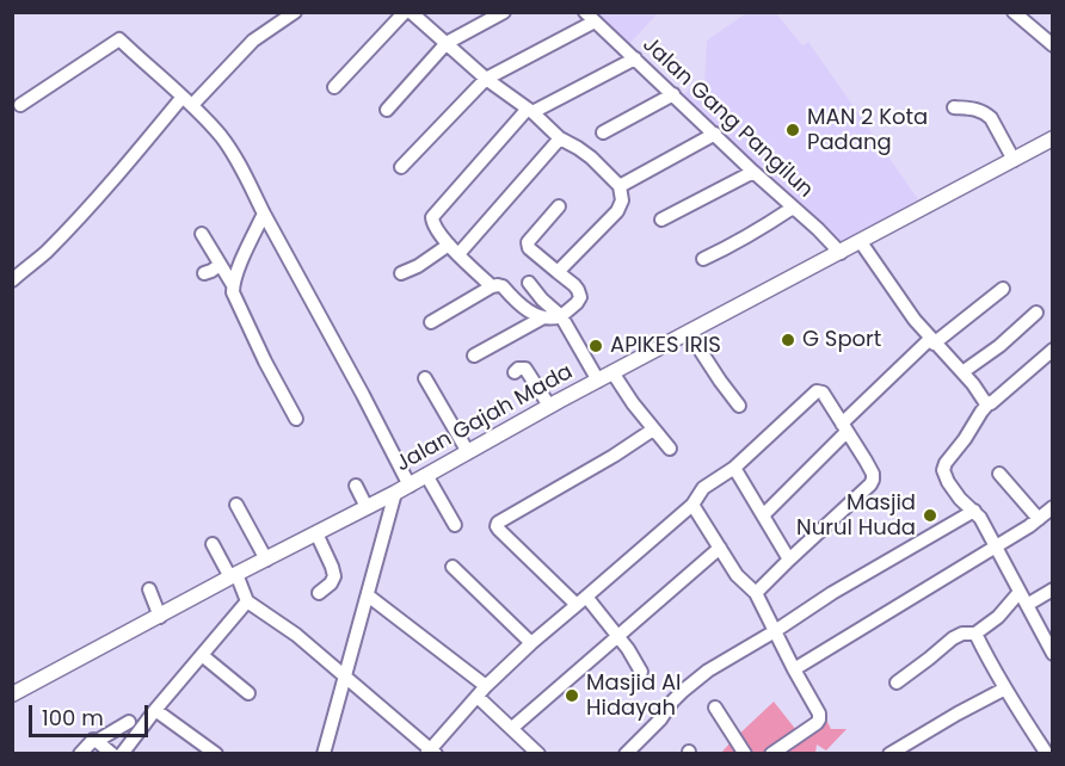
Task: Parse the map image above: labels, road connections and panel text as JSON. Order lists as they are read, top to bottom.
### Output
{
  "streets": {
    "main road": ["Jalan Gajah Mada"],
    "street": ["Jalan Gang Pangilun"]
  },
  "crossings": [
    ["Jalan Gang Pangilun", "Jalan Gajah Mada"]
  ],
  "places": [
    "MAN 2 Kota Padang",
    "G Sport",
    "APIKES IRIS",
    "Masjid Nurul Huda",
    "Masjid Al Hidayah"
  ],
  "scale_bar": "100 m"
}
